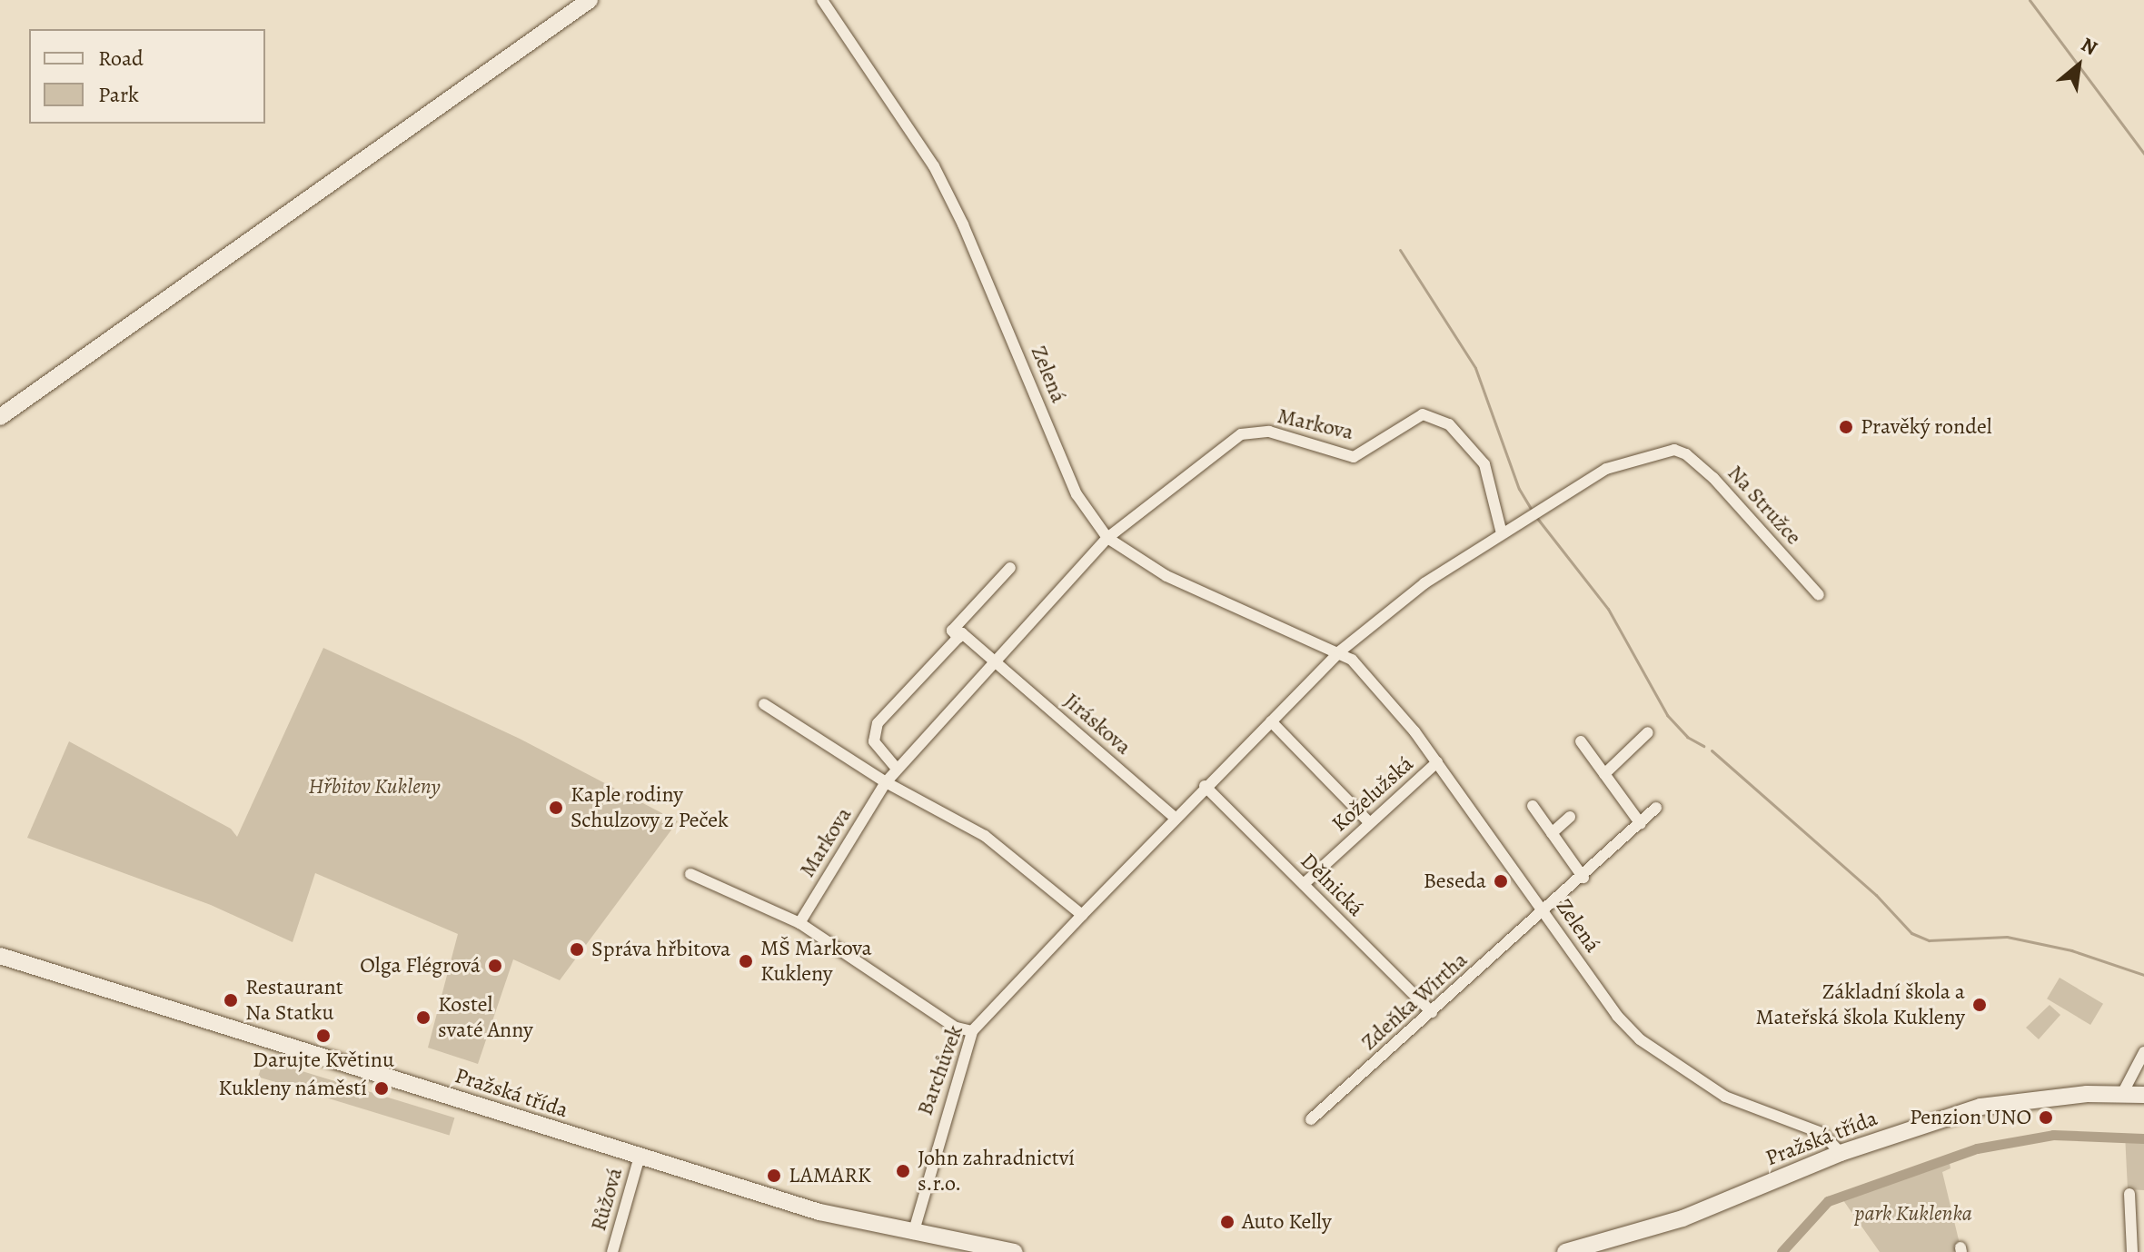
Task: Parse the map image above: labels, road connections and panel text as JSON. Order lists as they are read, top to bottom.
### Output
{
  "streets": {
    "street": [
      "Zelená",
      "Markova",
      "Na Stružce",
      "Jiráskova",
      "Koželužská",
      "Dělnická",
      "Zdeňka Wirtha",
      "Barchůvek",
      "Pražská třída",
      "Růžová"
    ]
  },
  "crossings": [
    ["Zelená", "Markova"],
    ["Zelená", "Koželužská"],
    ["Zelená", "Zdeňka Wirtha"],
    ["Zelená", "Pražská třída"],
    ["Markova", "Na Stružce"],
    ["Markova", "Jiráskova"],
    ["Koželužská", "Dělnická"],
    ["Dělnická", "Zdeňka Wirtha"],
    ["Barchůvek", "Pražská třída"],
    ["Pražská třída", "Růžová"]
  ],
  "parks": ["Hřbitov Kukleny", "park Kuklenka"],
  "places": [
    "Pravěký rondel",
    "Kaple rodiny Schulzovy z Peček",
    "Beseda",
    "Správa hřbitova",
    "MŠ Markova Kukleny",
    "Olga Flégrová",
    "Restaurant Na Statku",
    "Základní škola a Mateřská škola Kukleny",
    "Kostel svaté Anny",
    "Darujte Květinu",
    "Kukleny náměstí",
    "Penzion UNO",
    "John zahradnictví s.r.o.",
    "LAMARK",
    "Auto Kelly"
  ],
  "legend": ["Road", "Park"],
  "north": "top right"
}
